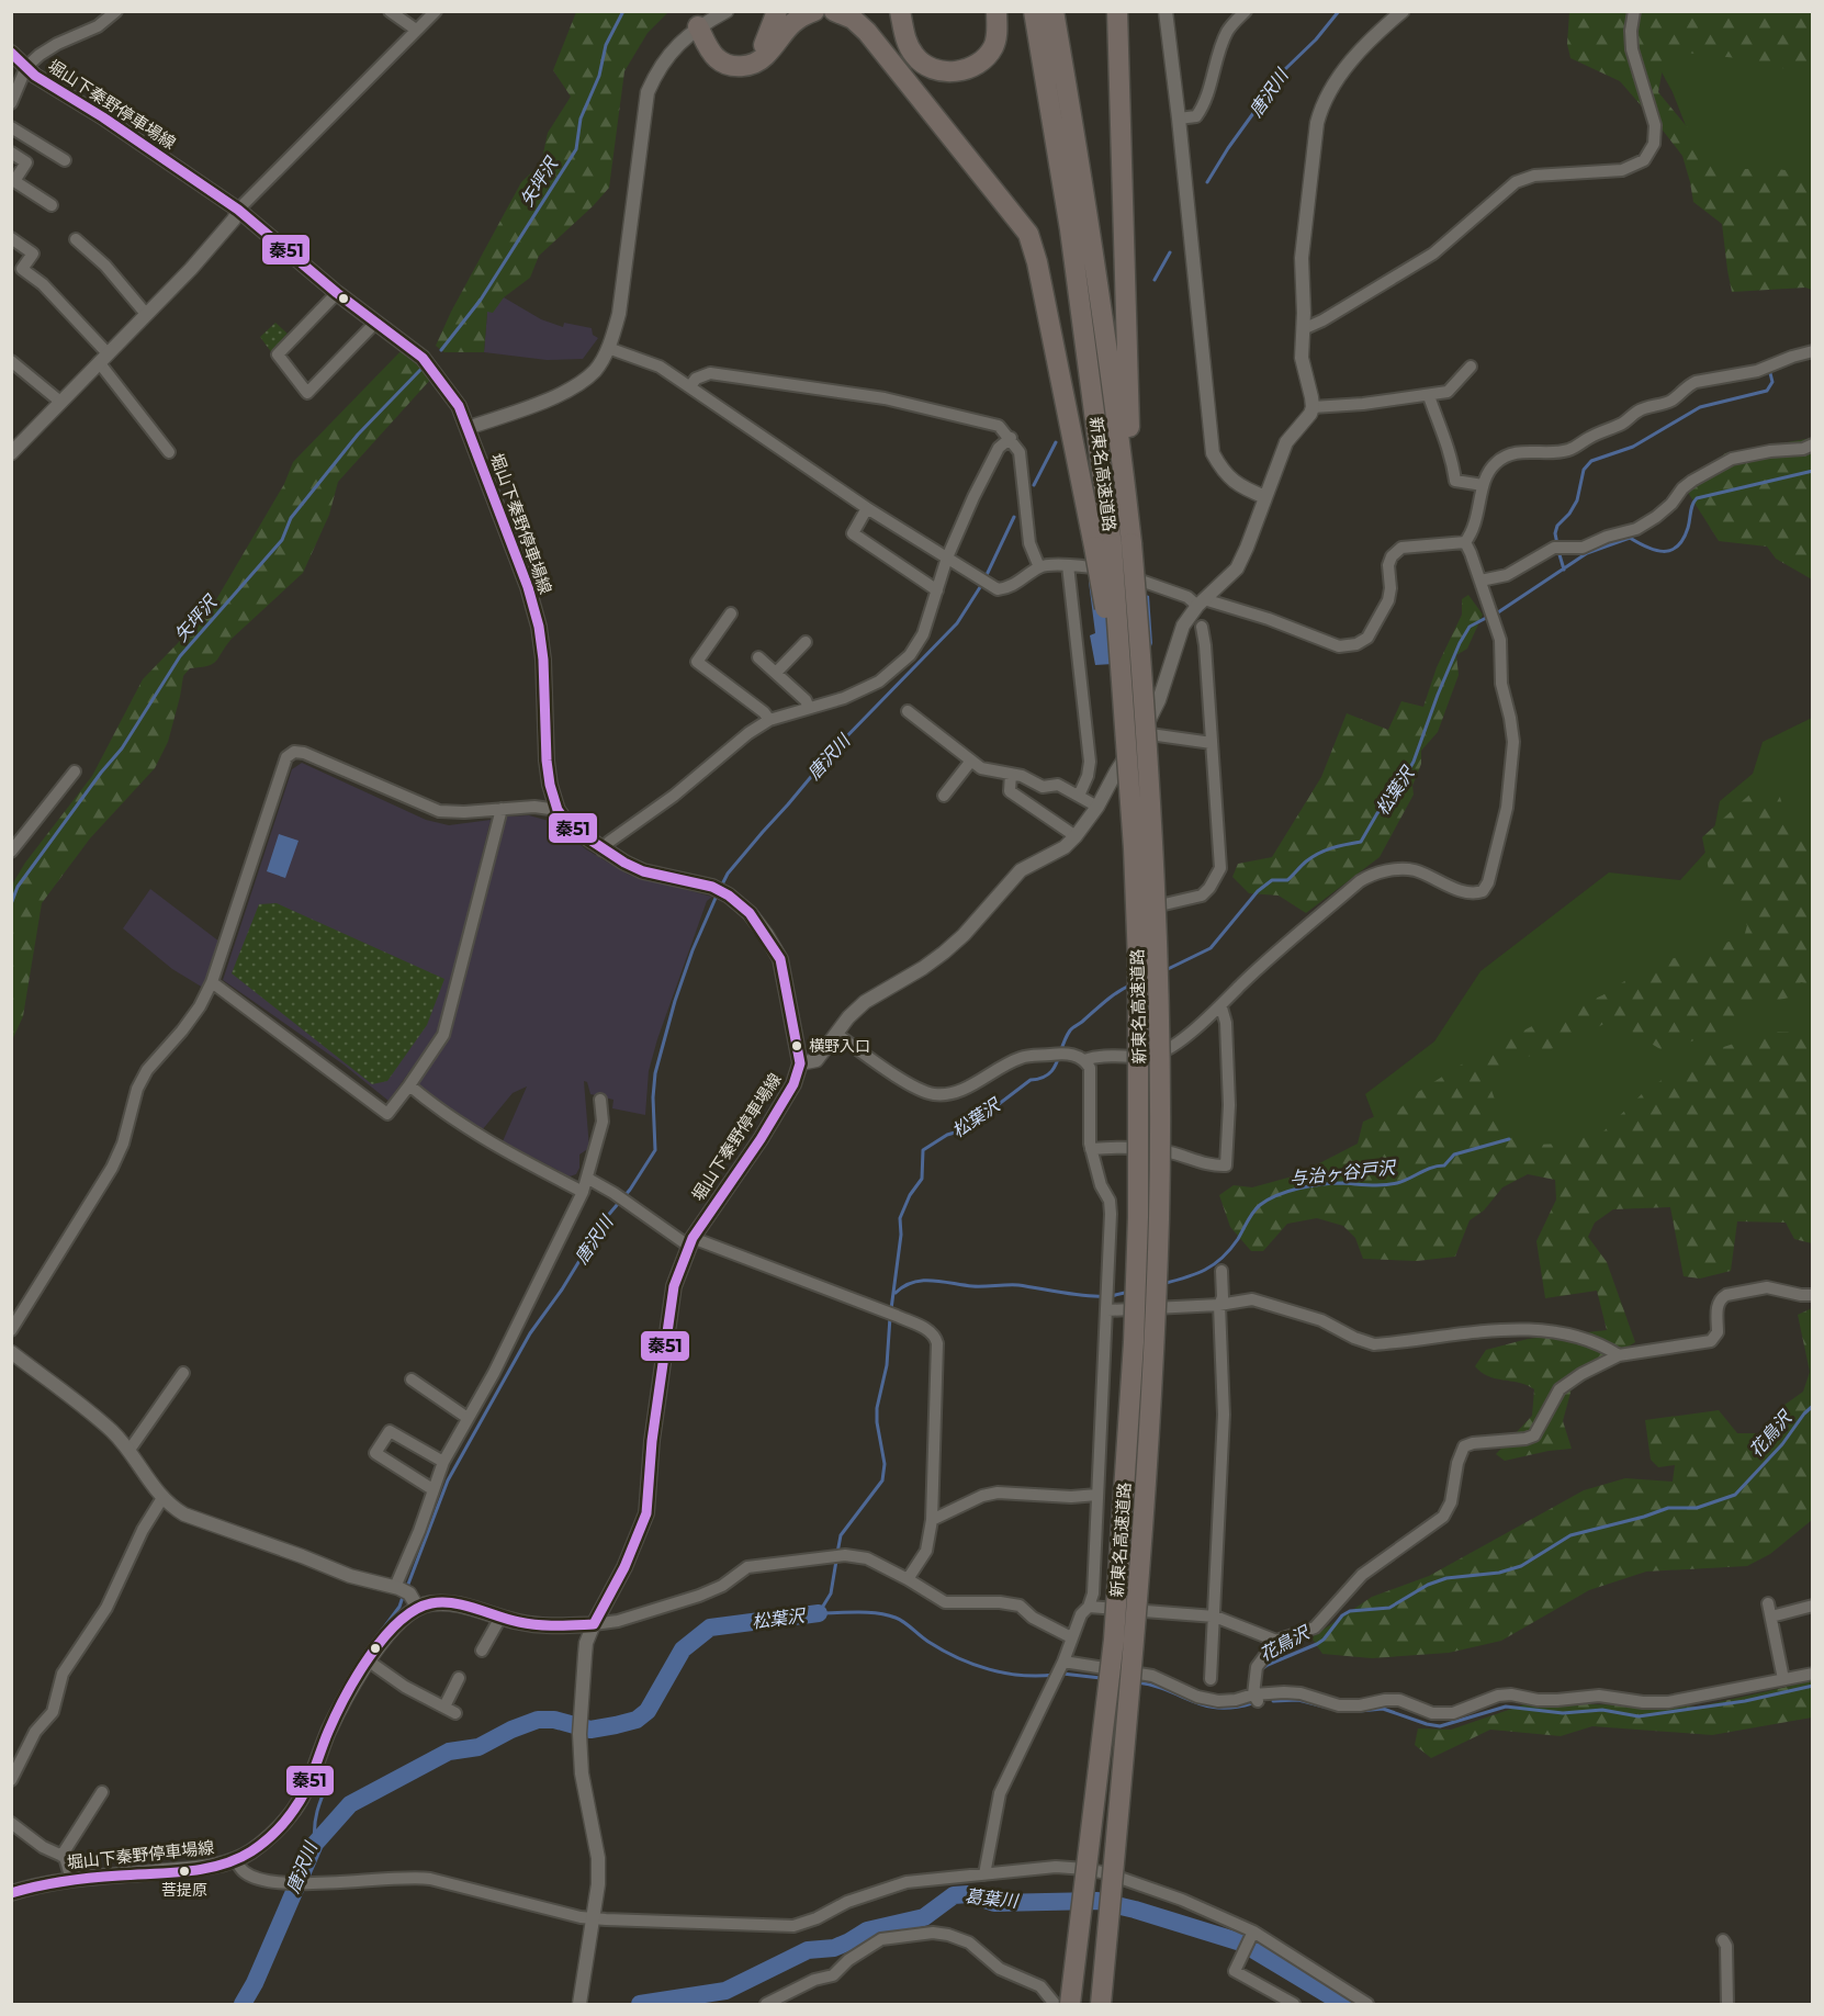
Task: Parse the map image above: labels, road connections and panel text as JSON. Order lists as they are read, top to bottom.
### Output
{
  "streets": {
    "highway": ["新東名高速道路"],
    "main road": ["堀山下秦野停車場線"]
  },
  "water": [
    "唐沢川",
    "矢坪沢",
    "松葉沢",
    "与治ヶ谷戸沢",
    "花鳥沢",
    "葛葉川"
  ],
  "places": ["横野入口", "菩提原"],
  "lines": ["transit line 秦51"]
}
